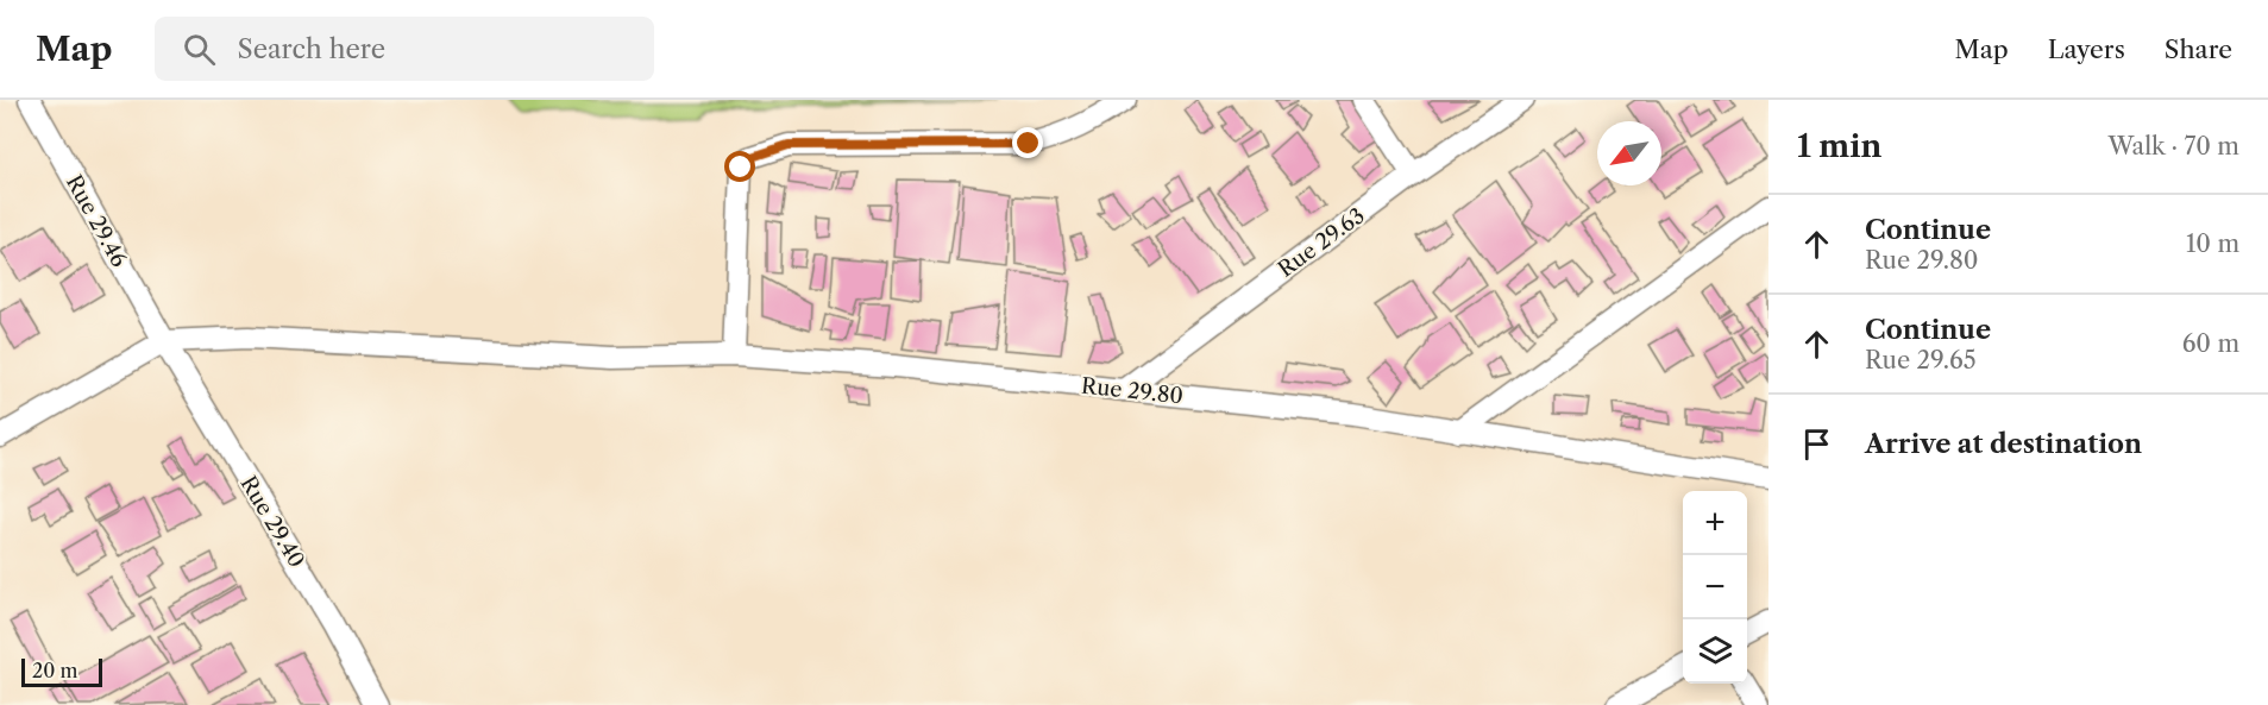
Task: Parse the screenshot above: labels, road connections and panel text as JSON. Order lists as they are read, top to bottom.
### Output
{
  "streets": {
    "street": [
      "Rue 29.46",
      "Rue 29.63",
      "Rue 29.80",
      "Rue 29.40"
    ]
  },
  "crossings": [
    ["Rue 29.46", "Rue 29.80"],
    ["Rue 29.46", "Rue 29.40"],
    ["Rue 29.63", "Rue 29.80"],
    ["Rue 29.80", "Rue 29.40"]
  ],
  "scale_bar": "20 m",
  "north": "bottom left",
  "page": {
    "header": "Map",
    "search": "Search here",
    "nav": ["Map", "Layers", "Share"],
    "heading": ["1 min", "Walk · 70 m"],
    "list": [
      ["Continue", "Rue 29.80", "10 m"],
      ["Continue", "Rue 29.65", "60 m"],
      "Arrive at destination"
    ],
    "map_buttons": ["+", "−"],
    "scale": "20 m"
  }
}
